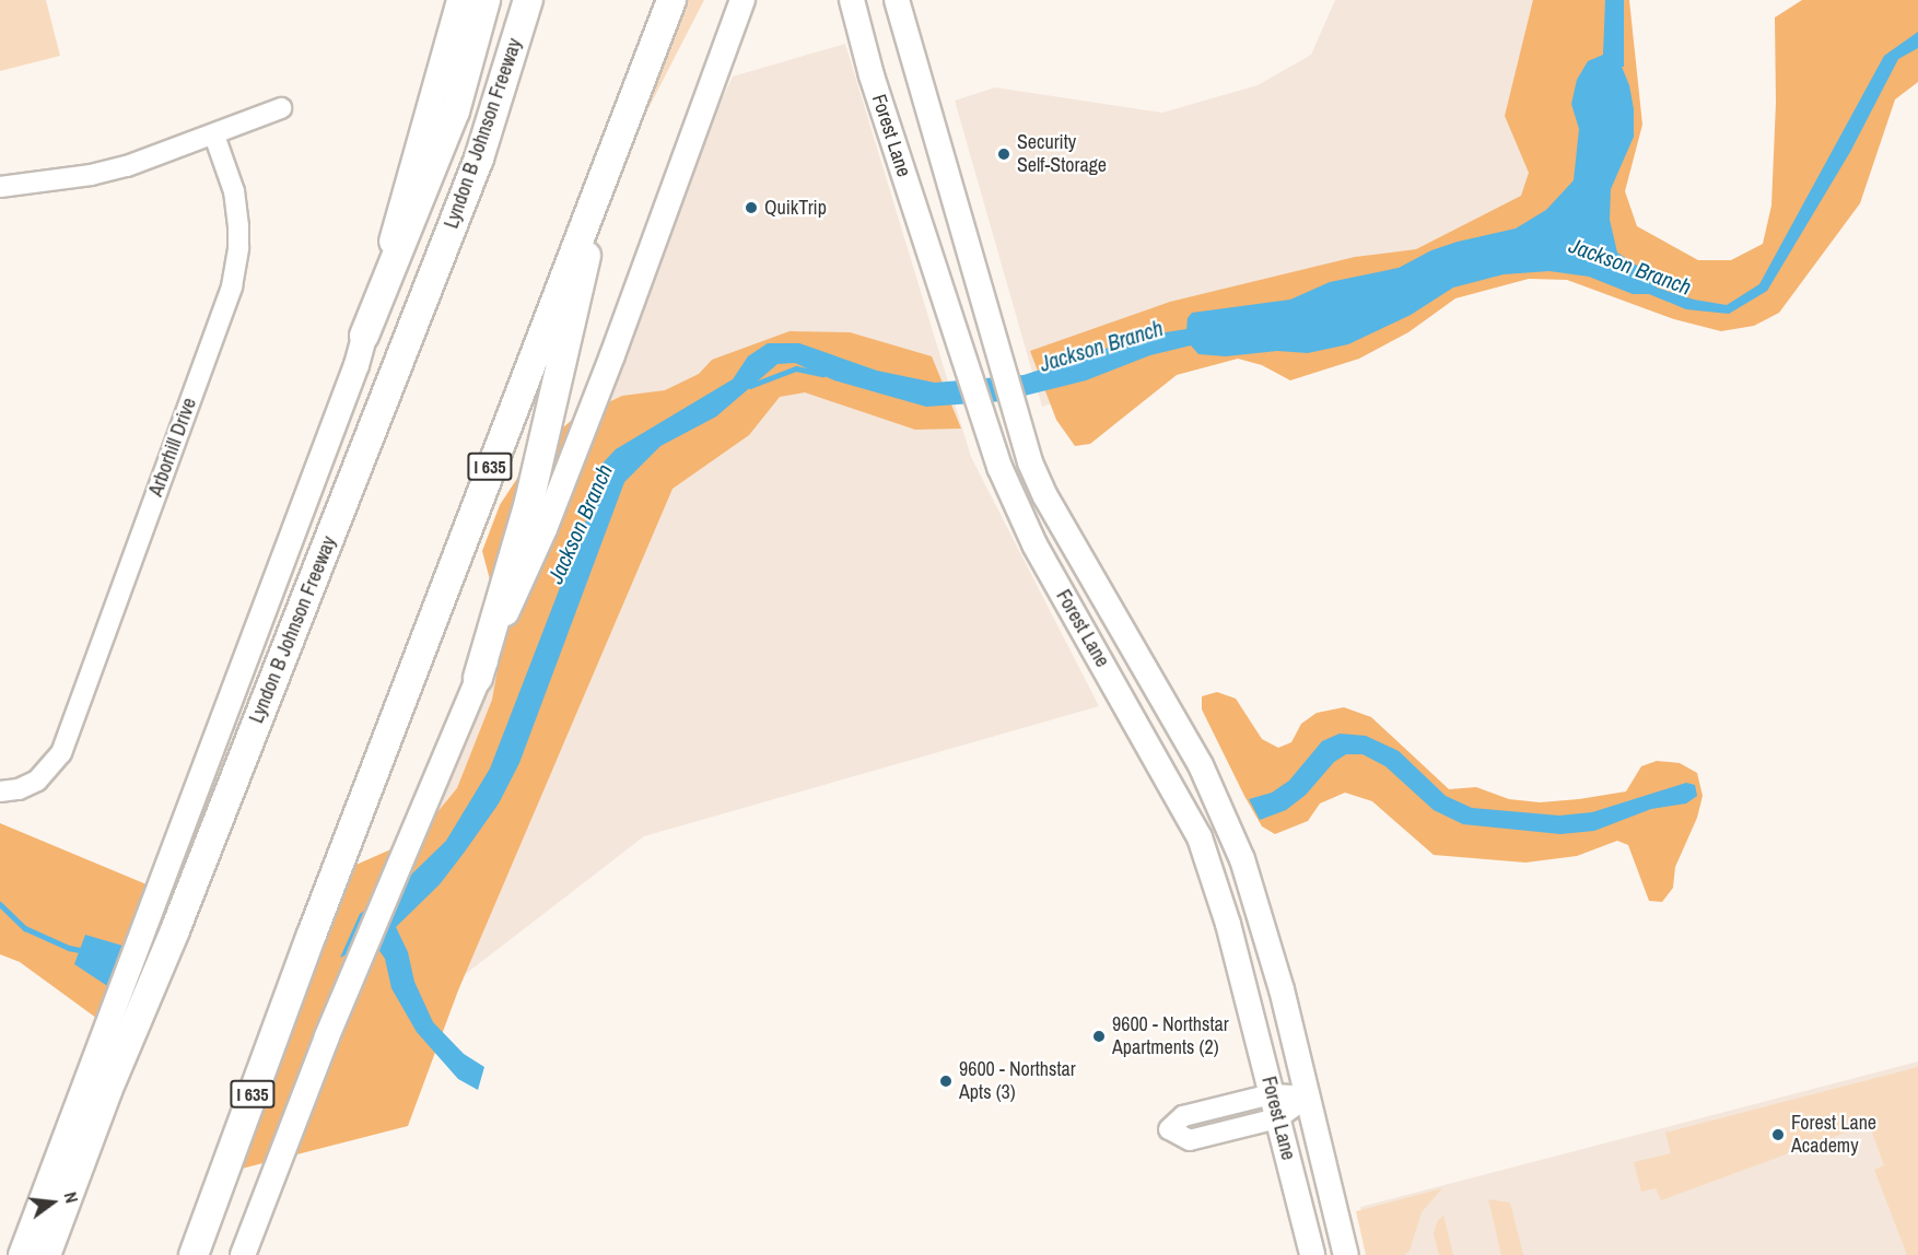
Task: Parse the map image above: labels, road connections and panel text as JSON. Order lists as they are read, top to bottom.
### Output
{
  "streets": {
    "highway": ["Lyndon B Johnson Freeway", "I 635"],
    "main road": ["Forest Lane"],
    "street": ["Arborhill Drive"]
  },
  "water": ["Jackson Branch"],
  "places": [
    "Security Self-Storage",
    "QuikTrip",
    "9600 - Northstar Apartments (2)",
    "9600 - Northstar Apts (3)",
    "Forest Lane Academy"
  ],
  "north": "right"
}
